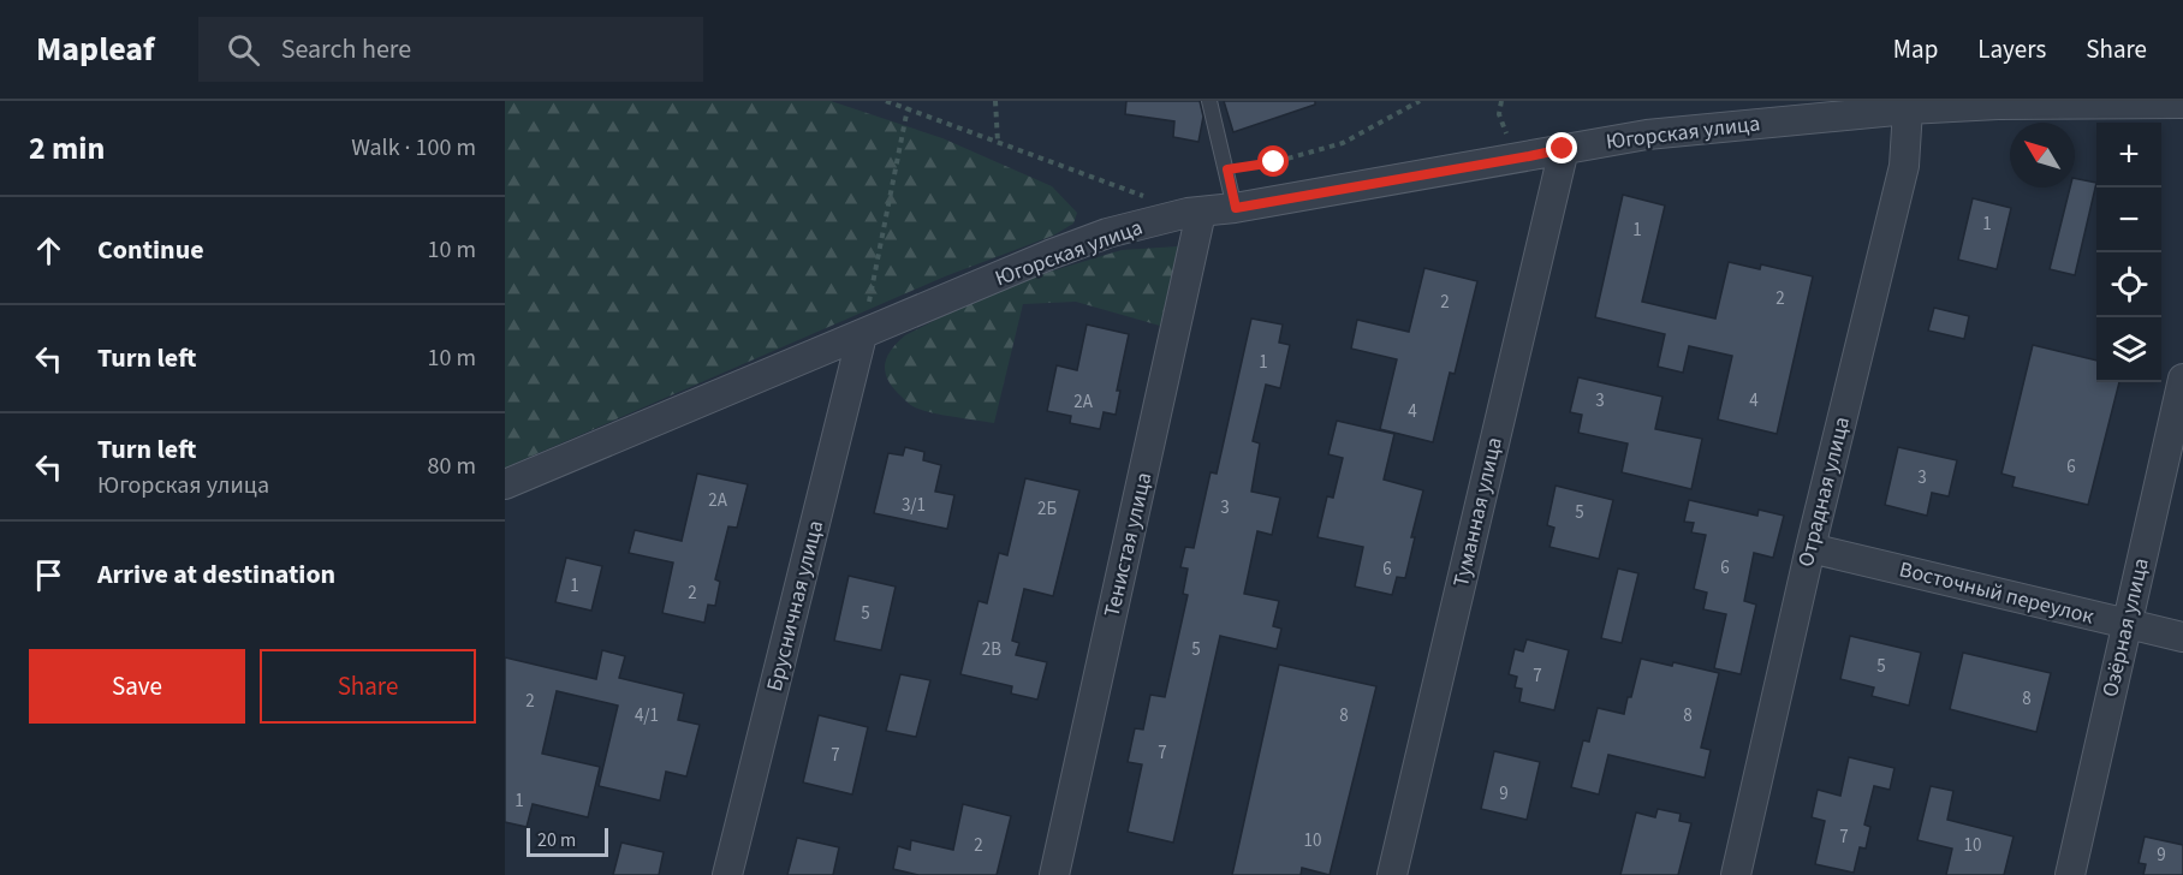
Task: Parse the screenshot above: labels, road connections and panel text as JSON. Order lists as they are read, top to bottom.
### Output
{
  "streets": {
    "street": [
      "Югорская улица",
      "Отрадная улица",
      "Туманная улица",
      "Тенистая улица",
      "Восточный переулок",
      "Брусничная улица",
      "Озёрная улица"
    ]
  },
  "crossings": [
    ["Югорская улица", "Отрадная улица"],
    ["Югорская улица", "Туманная улица"],
    ["Югорская улица", "Тенистая улица"],
    ["Югорская улица", "Брусничная улица"],
    ["Отрадная улица", "Восточный переулок"],
    ["Восточный переулок", "Озёрная улица"]
  ],
  "house_numbers": [
    "1",
    "1",
    "2",
    "2",
    "1",
    "3",
    "4",
    "2А",
    "4",
    "6",
    "3",
    "2А",
    "3/1",
    "3",
    "2Б",
    "5",
    "6",
    "6",
    "1",
    "2",
    "5",
    "2В",
    "5",
    "5",
    "7",
    "8",
    "2",
    "4/1",
    "8",
    "8",
    "7",
    "7",
    "9",
    "1",
    "7",
    "10",
    "2",
    "10",
    "9"
  ],
  "scale_bar": "20 m",
  "north": "top left",
  "page": {
    "header": "Mapleaf",
    "search": "Search here",
    "nav": ["Map", "Layers", "Share"],
    "heading": ["2 min", "Walk · 100 m"],
    "map_buttons": ["+", "−"],
    "list": [
      ["Continue", "10 m"],
      ["Turn left", "10 m"],
      ["Turn left", "Югорская улица", "80 m"],
      "Arrive at destination"
    ],
    "buttons": ["Save", "Share"],
    "scale": "20 m"
  }
}
